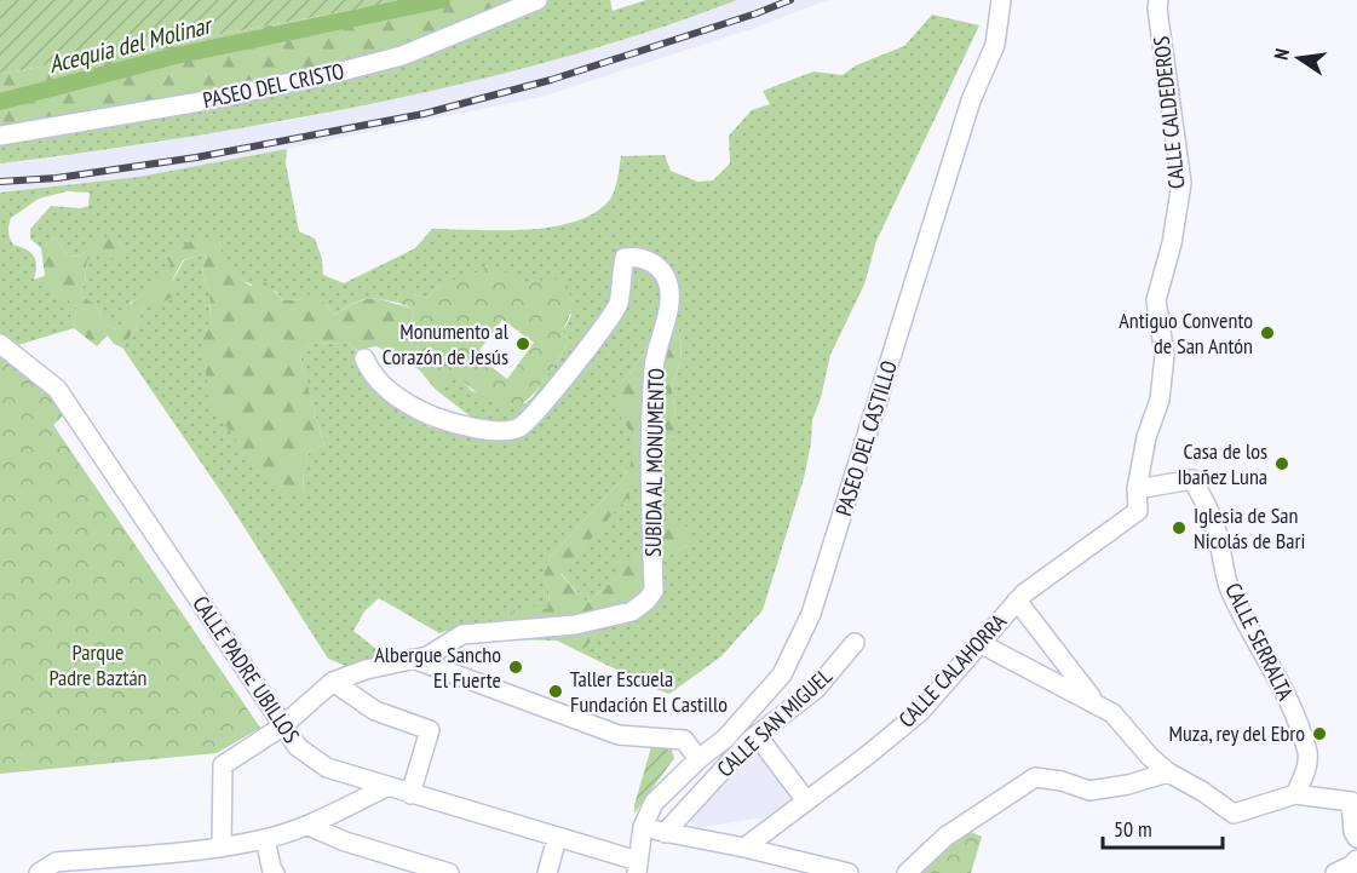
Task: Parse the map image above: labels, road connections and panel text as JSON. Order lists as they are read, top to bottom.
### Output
{
  "streets": {
    "street": [
      "PASEO DEL CRISTO",
      "CALLE CALDEDEROS",
      "PASEO DEL CASTILLO",
      "SUBIDA AL MONUMENTO",
      "CALLE SERRALTA",
      "CALLE PADRE UBILLOS",
      "CALLE CALAHORRA",
      "CALLE SAN MIGUEL"
    ]
  },
  "crossings": [
    ["CALLE CALDEDEROS", "CALLE SERRALTA"],
    ["CALLE CALDEDEROS", "CALLE CALAHORRA"],
    ["SUBIDA AL MONUMENTO", "CALLE PADRE UBILLOS"]
  ],
  "water": ["Acequia del Molinar"],
  "parks": ["Parque Padre Baztán"],
  "places": [
    "Antiguo Convento de San Antón",
    "Monumento al Corazón de Jesús",
    "Casa de los Ibañez Luna",
    "Iglesia de San Nicolás de Bari",
    "Albergue Sancho El Fuerte",
    "Taller Escuela Fundación El Castillo",
    "Muza, rey del Ebro"
  ],
  "scale_bar": "50 m",
  "north": "left"
}
